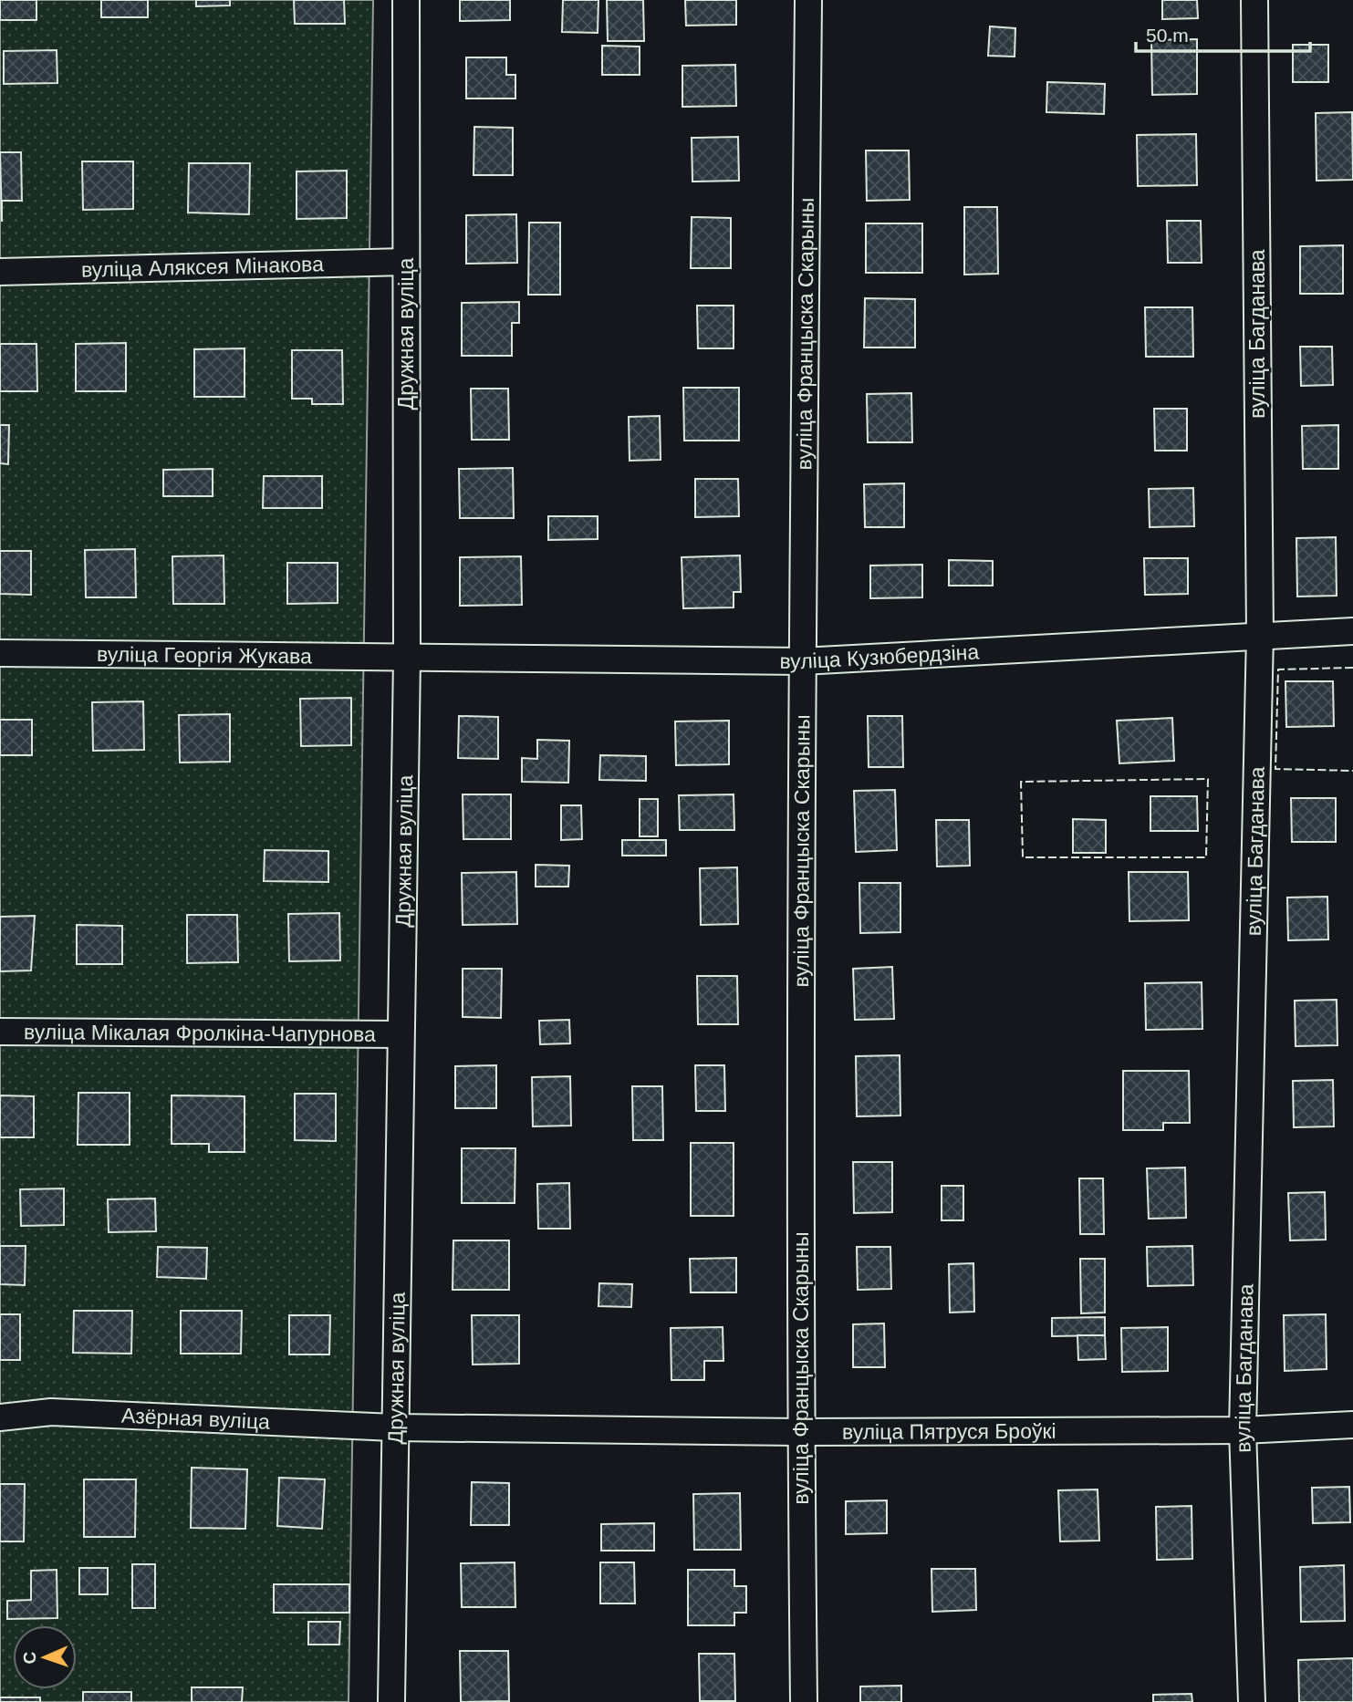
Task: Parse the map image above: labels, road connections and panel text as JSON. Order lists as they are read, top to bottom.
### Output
{
  "streets": {
    "street": [
      "вуліца Аляксея Мінакова",
      "Дружная вуліца",
      "вуліца Францыска Скарыны",
      "вуліца Багданава",
      "вуліца Георгія Жукава",
      "вуліца Кузюбердзіна",
      "вуліца Мікалая Фролкіна-Чапурнова",
      "Азёрная вуліца",
      "вуліца Пятруся Броўкі"
    ]
  },
  "crossings": [
    ["вуліца Аляксея Мінакова", "Дружная вуліца"],
    ["Дружная вуліца", "вуліца Георгія Жукава"],
    ["Дружная вуліца", "вуліца Кузюбердзіна"],
    ["Дружная вуліца", "вуліца Мікалая Фролкіна-Чапурнова"],
    ["Дружная вуліца", "Азёрная вуліца"],
    ["Дружная вуліца", "вуліца Пятруся Броўкі"],
    ["вуліца Францыска Скарыны", "вуліца Кузюбердзіна"],
    ["вуліца Францыска Скарыны", "вуліца Пятруся Броўкі"],
    ["вуліца Багданава", "вуліца Кузюбердзіна"],
    ["вуліца Багданава", "вуліца Пятруся Броўкі"],
    ["вуліца Георгія Жукава", "вуліца Кузюбердзіна"],
    ["Азёрная вуліца", "вуліца Пятруся Броўкі"]
  ],
  "scale_bar": "50 m",
  "north": "left"
}
